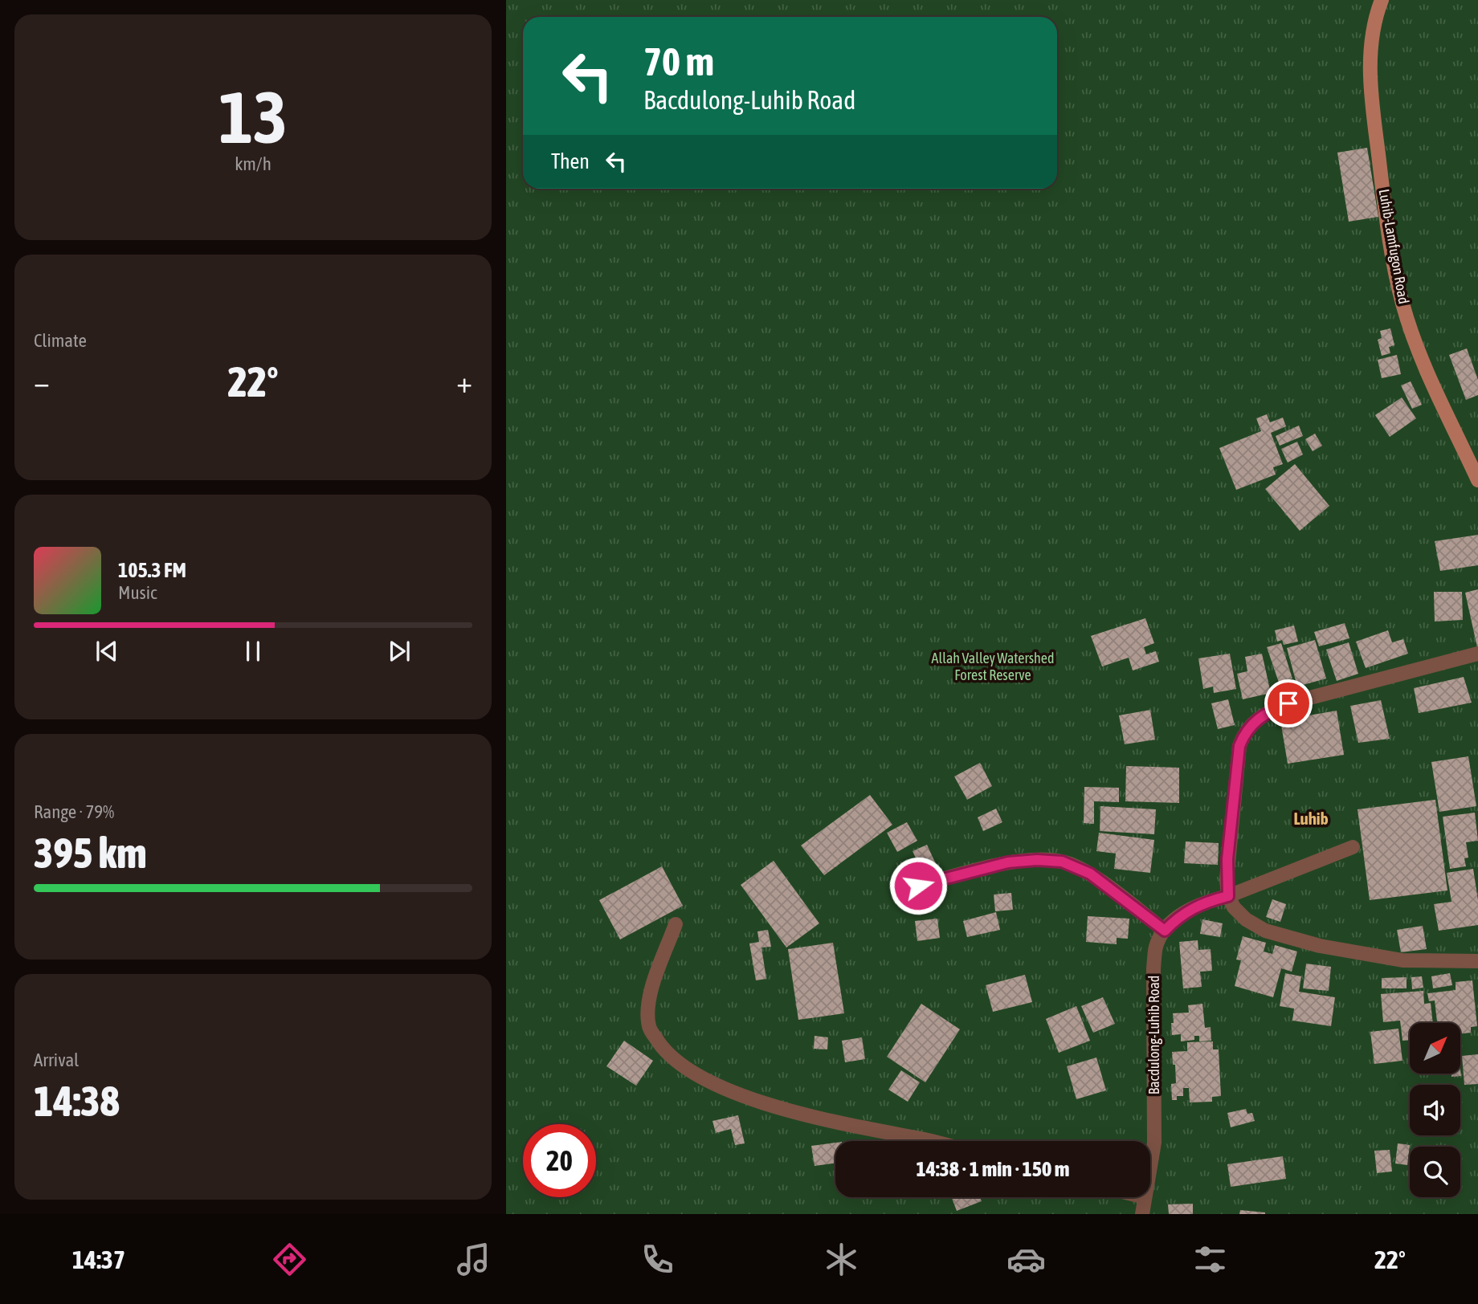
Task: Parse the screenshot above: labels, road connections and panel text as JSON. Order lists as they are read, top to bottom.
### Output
{
  "streets": {
    "street": ["Luhib-Lamfugon Road", "Bacdulong-Luhib Road"]
  },
  "districts": ["Luhib"],
  "parks": ["Allah Valley Watershed Forest Reserve"],
  "north": "top right",
  "page": {
    "tile": [
      ["13", "km/h"],
      "Climate",
      ["Range · 79%", "395 km"],
      ["Arrival", "14:38"]
    ],
    "turn": ["70 m", "Bacdulong-Luhib Road"],
    "then": "Then",
    "heat": ["−", "22°", "+"],
    "song": ["105.3 FM", "Music"],
    "limit": "20",
    "trip": "14:38 · 1 min · 150 m",
    "tabs": ["14:37", "22°"]
  }
}
